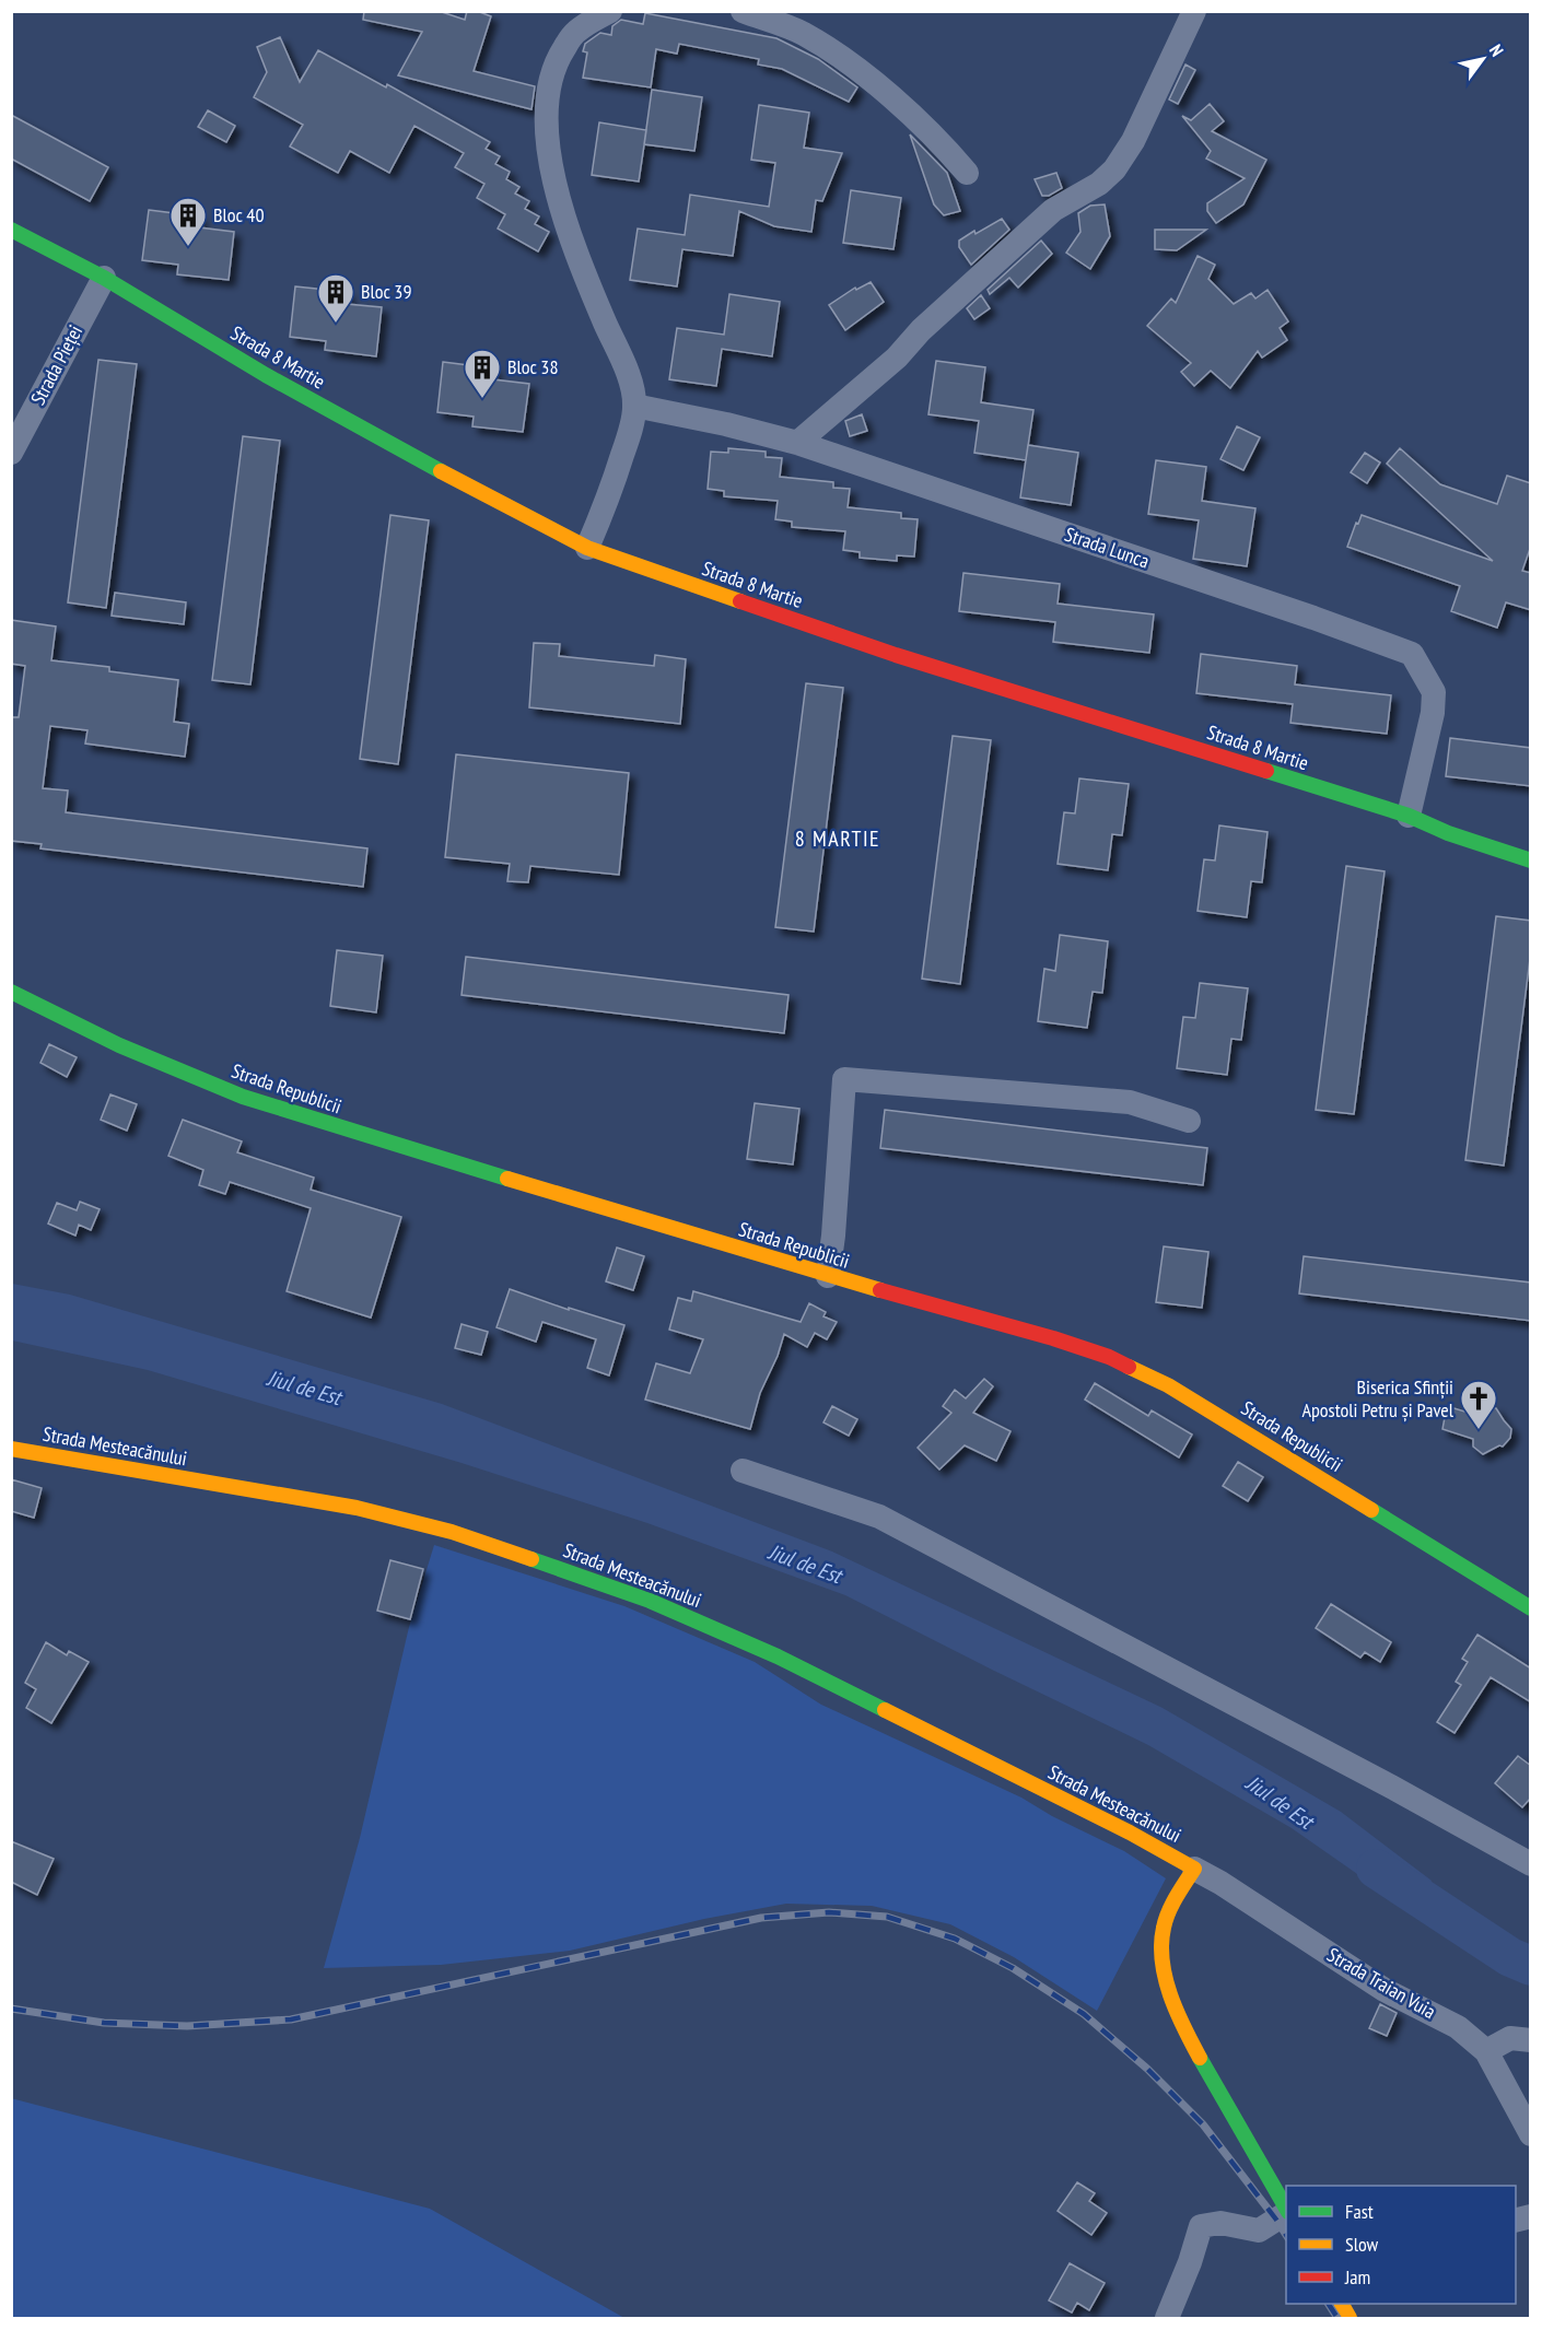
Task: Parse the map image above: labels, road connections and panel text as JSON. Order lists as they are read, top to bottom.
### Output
{
  "streets": {
    "street": [
      "Strada 8 Martie",
      "Strada Pieței",
      "Strada Lunca",
      "Strada Republicii",
      "Strada Mesteacănului",
      "Strada Traian Vuia"
    ]
  },
  "crossings": [
    ["Strada 8 Martie", "Strada Pieței"],
    ["Strada 8 Martie", "Strada Lunca"],
    ["Strada Mesteacănului", "Strada Traian Vuia"]
  ],
  "districts": ["8 MARTIE"],
  "water": ["Jiul de Est"],
  "places": {
    "building": ["Bloc 40", "Bloc 39", "Bloc 38"],
    "church": ["Biserica Sfinții Apostoli Petru și Pavel"]
  },
  "legend": ["Fast", "Slow", "Jam"],
  "north": "top right"
}
